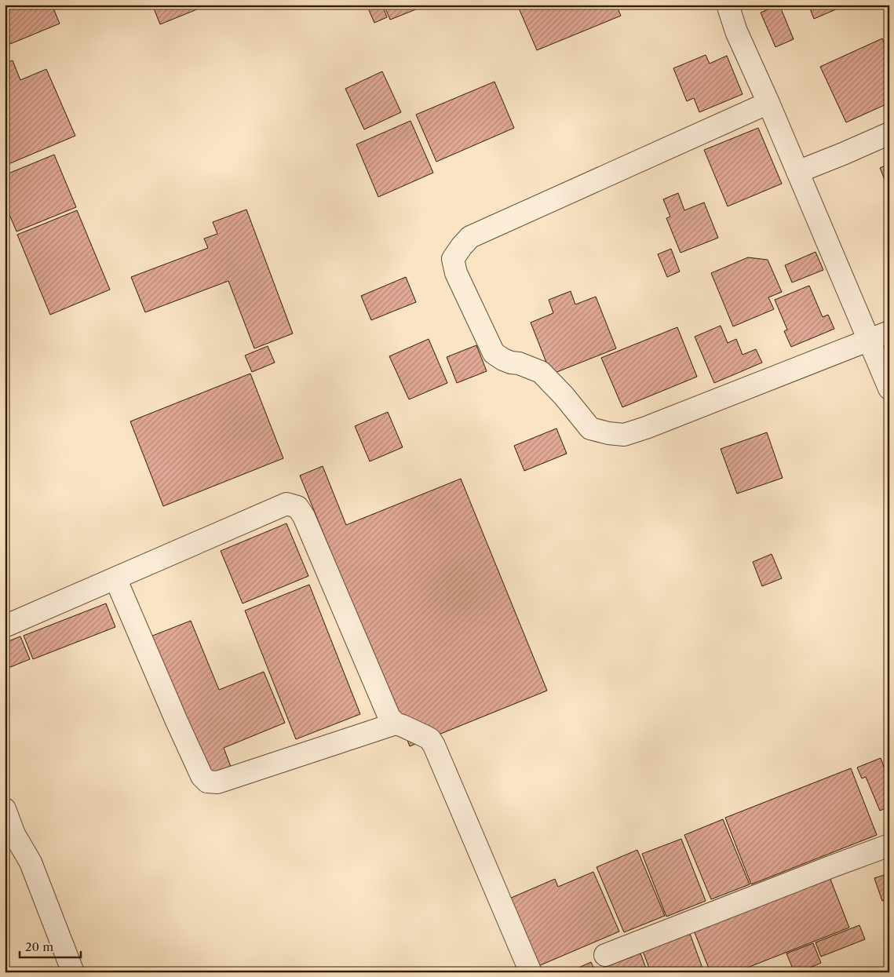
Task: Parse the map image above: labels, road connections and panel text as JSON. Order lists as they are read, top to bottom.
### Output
{
  "scale_bar": "20 m"
}
